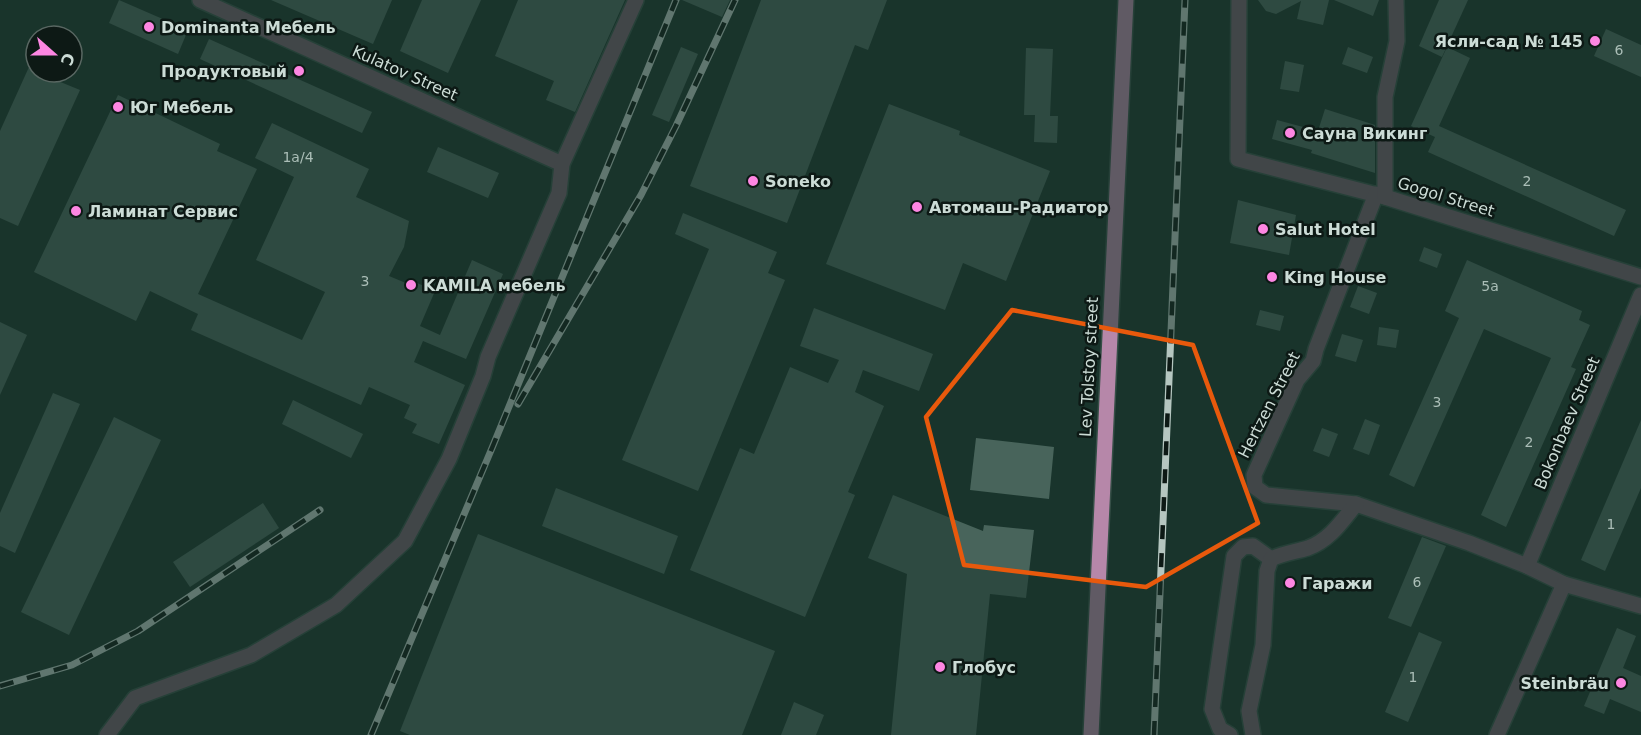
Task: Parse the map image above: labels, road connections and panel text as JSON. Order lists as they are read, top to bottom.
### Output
{
  "streets": {
    "main road": ["Lev Tolstoy street"],
    "street": [
      "Kulatov Street",
      "Gogol Street",
      "Hertzen Street",
      "Bokonbaev Street"
    ]
  },
  "crossings": [
    ["Gogol Street", "Hertzen Street"],
    ["Hertzen Street", "Bokonbaev Street"]
  ],
  "places": [
    "Dominanta Мебель",
    "Ясли-сад № 145",
    "Продуктовый",
    "Юг Мебель",
    "Сауна Викинг",
    "Soneko",
    "Автомаш-Радиатор",
    "Ламинат Сервис",
    "Salut Hotel",
    "King House",
    "KAMILA мебель",
    "Гаражи",
    "Глобус",
    "Steinbräu"
  ],
  "house_numbers": [
    "6",
    "1а/4",
    "2",
    "3",
    "5а",
    "3",
    "2",
    "1",
    "6",
    "1"
  ],
  "north": "right"
}
